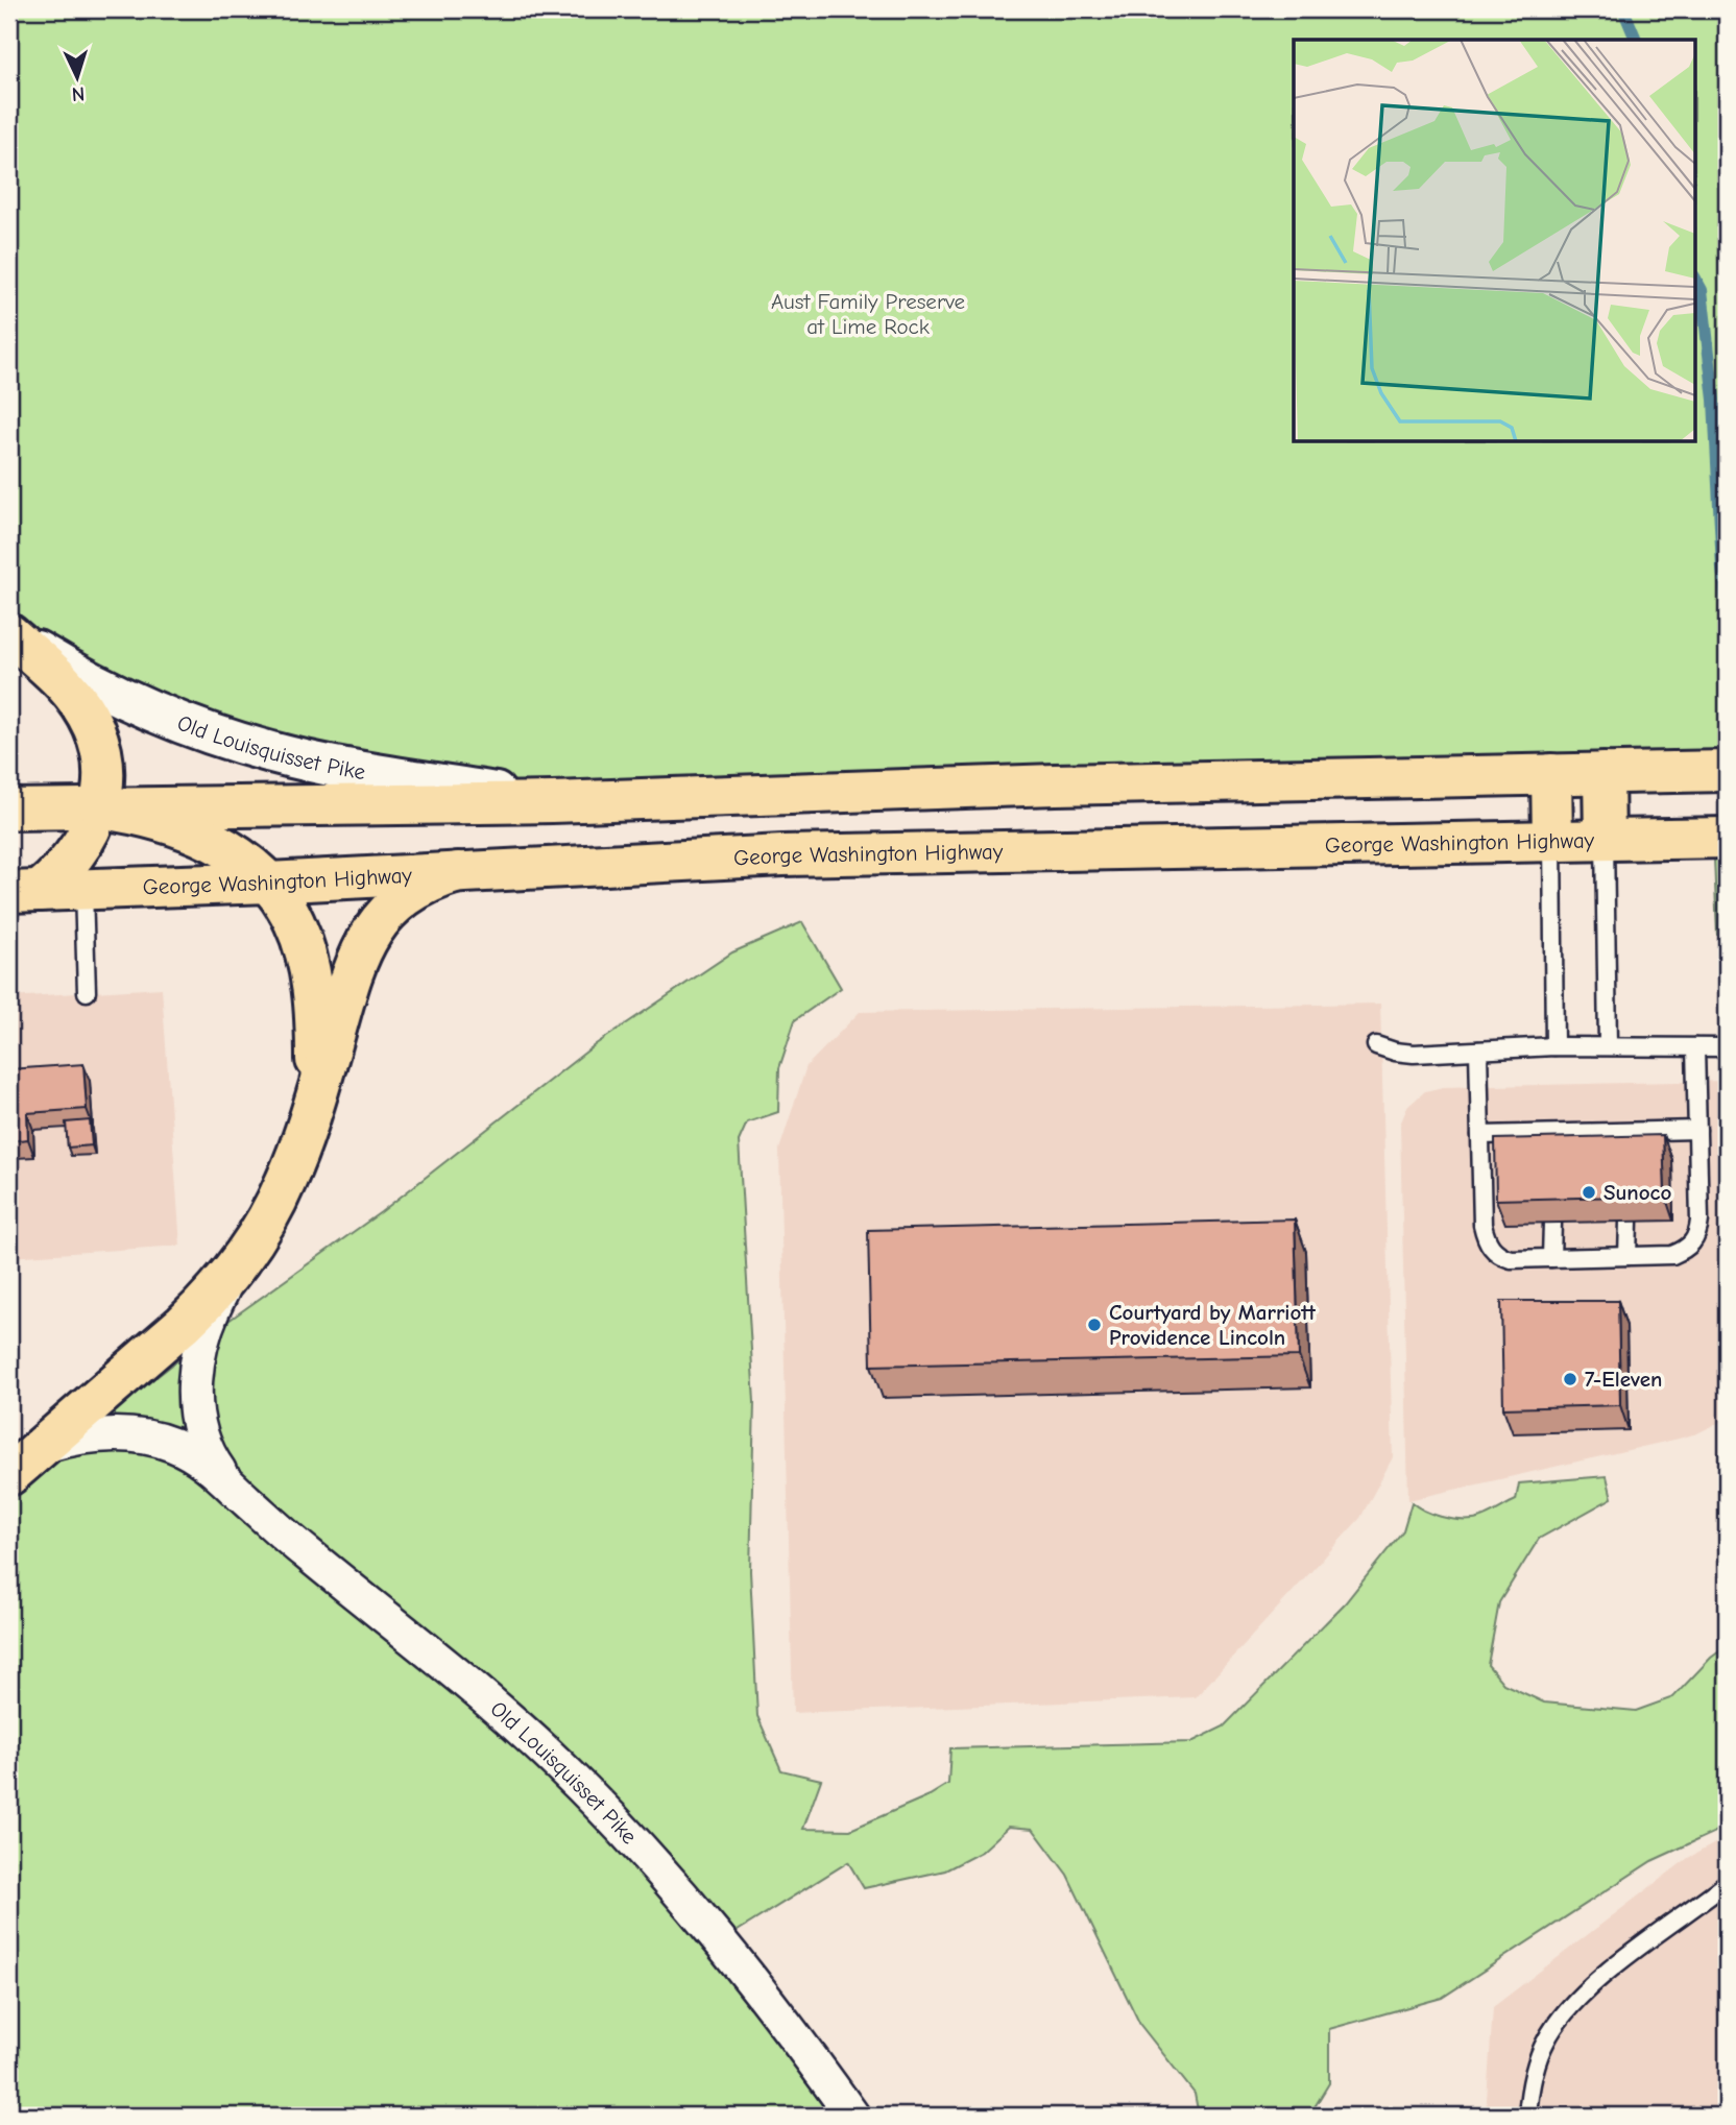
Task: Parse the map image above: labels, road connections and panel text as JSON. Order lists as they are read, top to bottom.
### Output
{
  "streets": {
    "main road": ["George Washington Highway"],
    "street": ["Old Louisquisset Pike"]
  },
  "parks": ["Aust Family Preserve at Lime Rock"],
  "places": ["Sunoco", "Courtyard by Marriott Providence Lincoln", "7-Eleven"],
  "north": "bottom"
}
